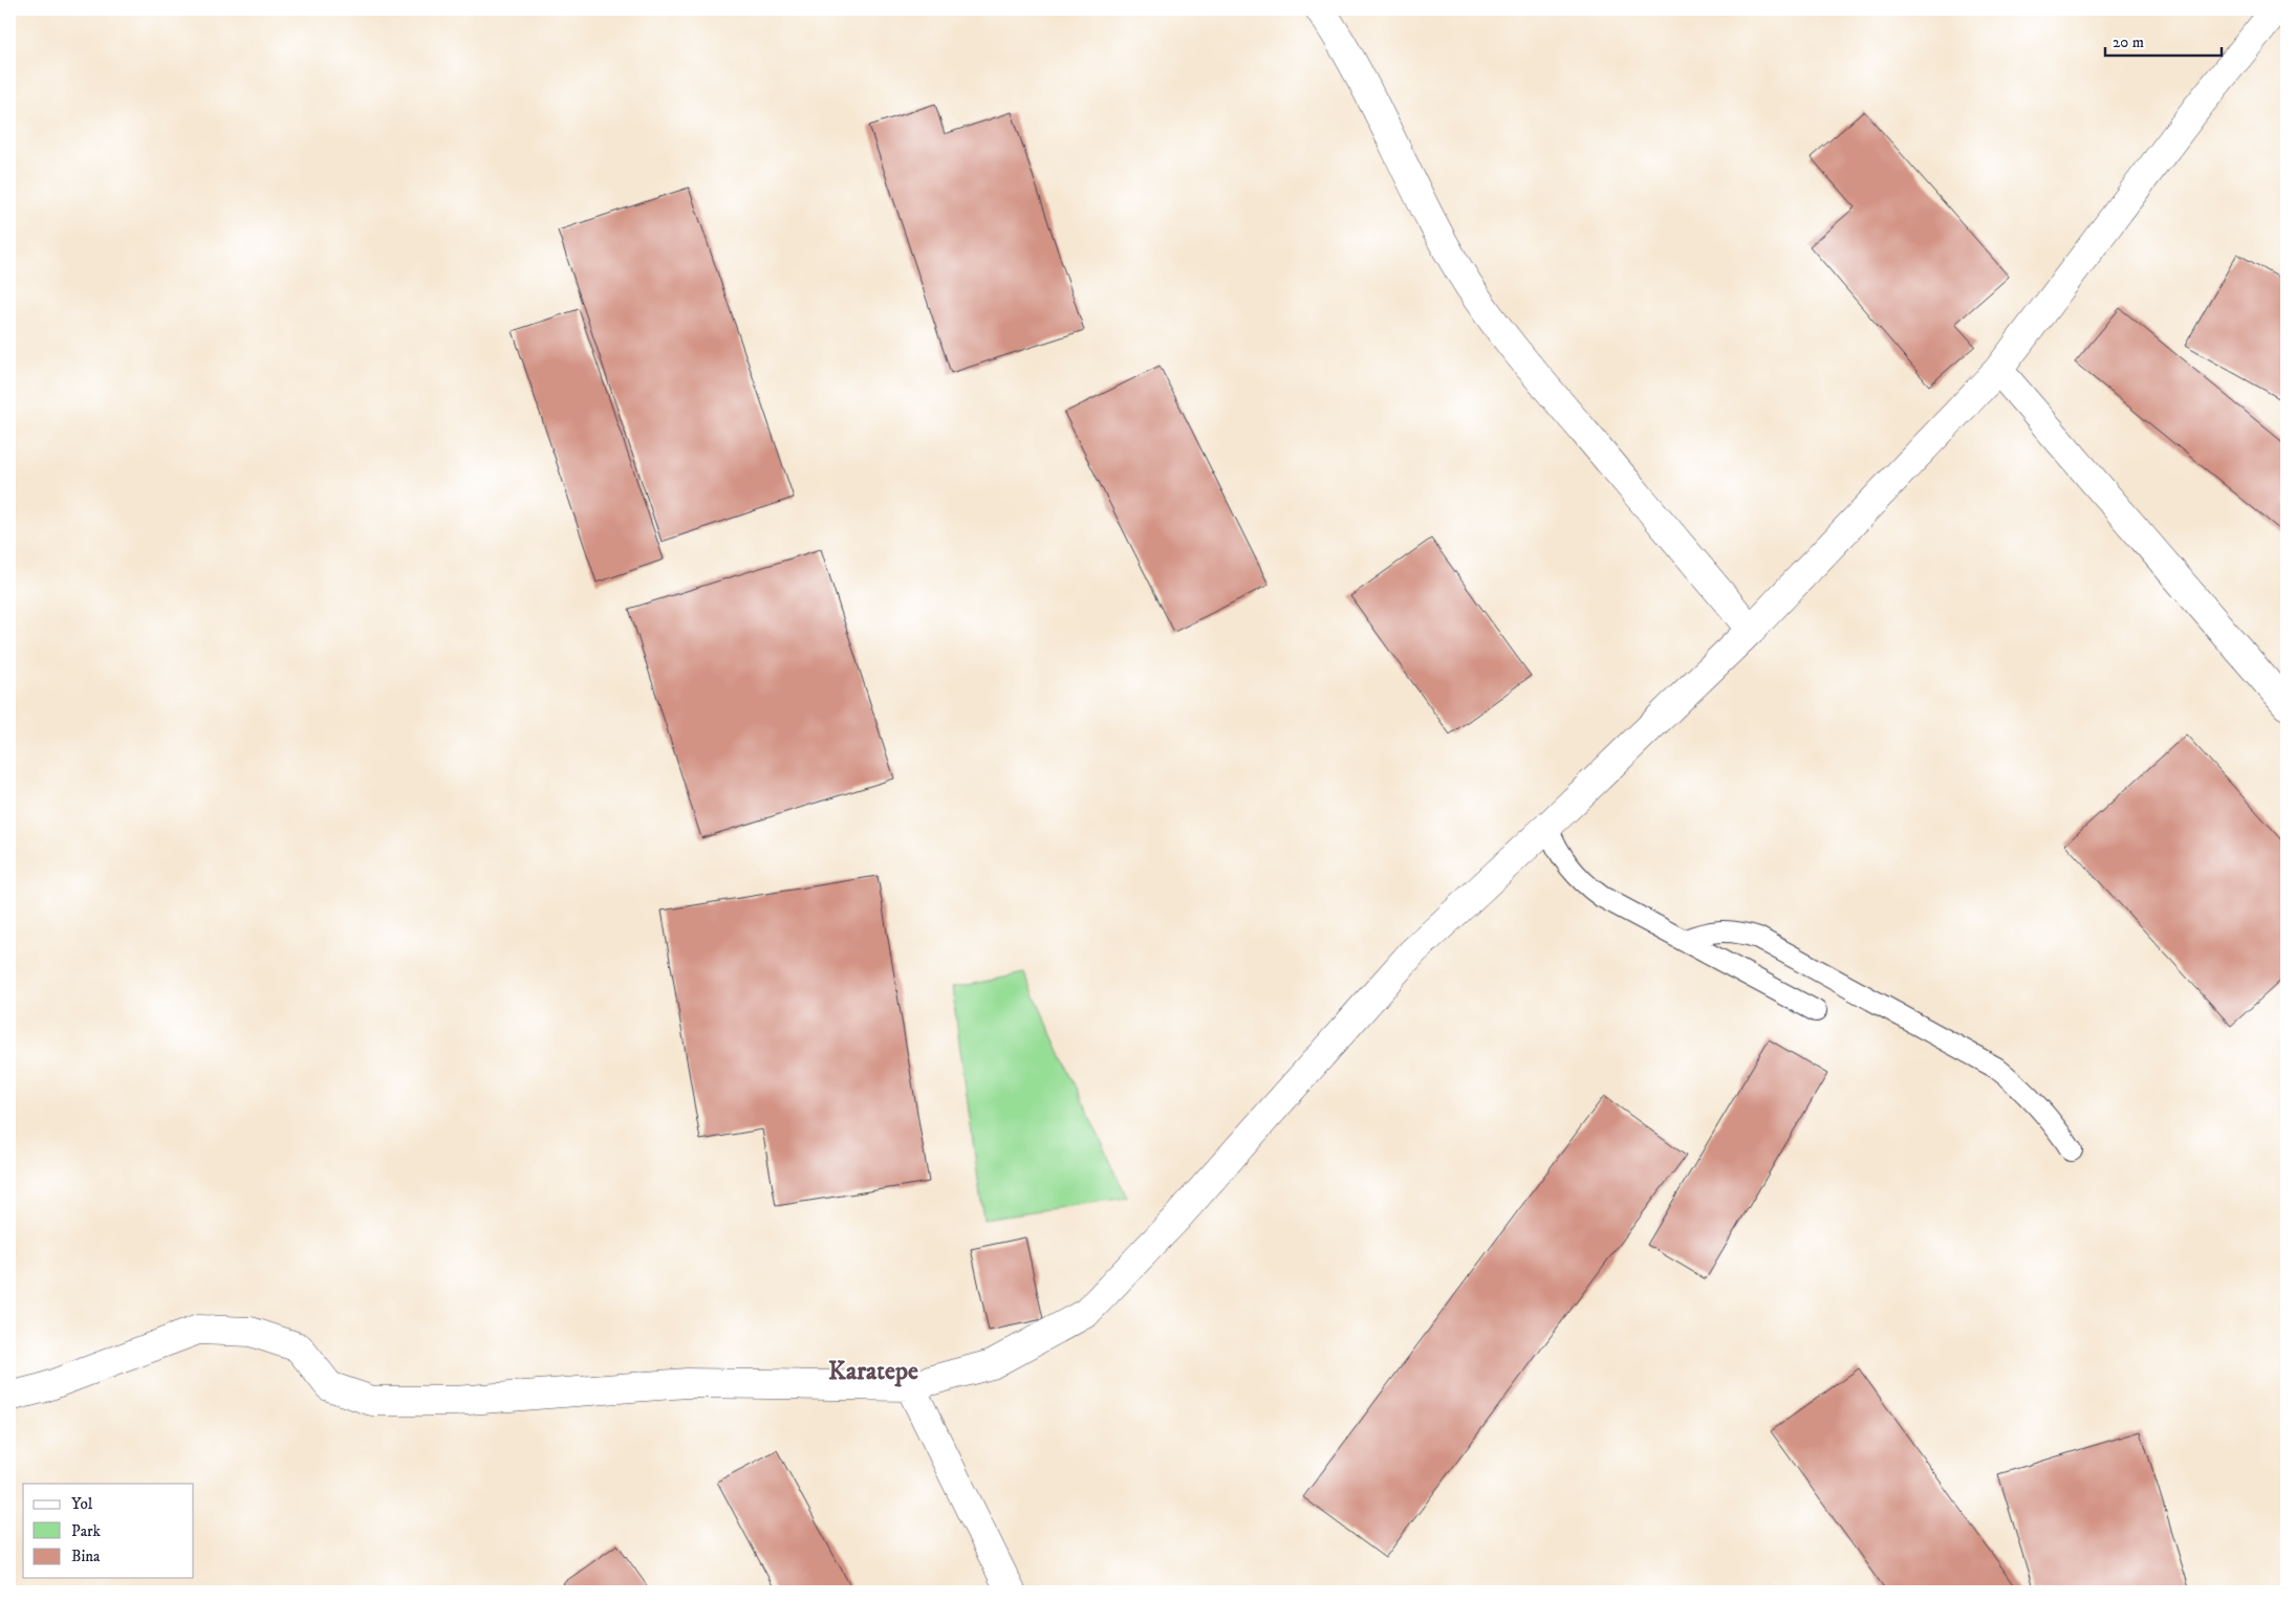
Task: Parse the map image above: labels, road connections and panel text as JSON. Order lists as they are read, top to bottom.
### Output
{
  "districts": ["Karatepe"],
  "legend": ["Yol", "Park", "Bina"],
  "scale_bar": "20 m"
}
